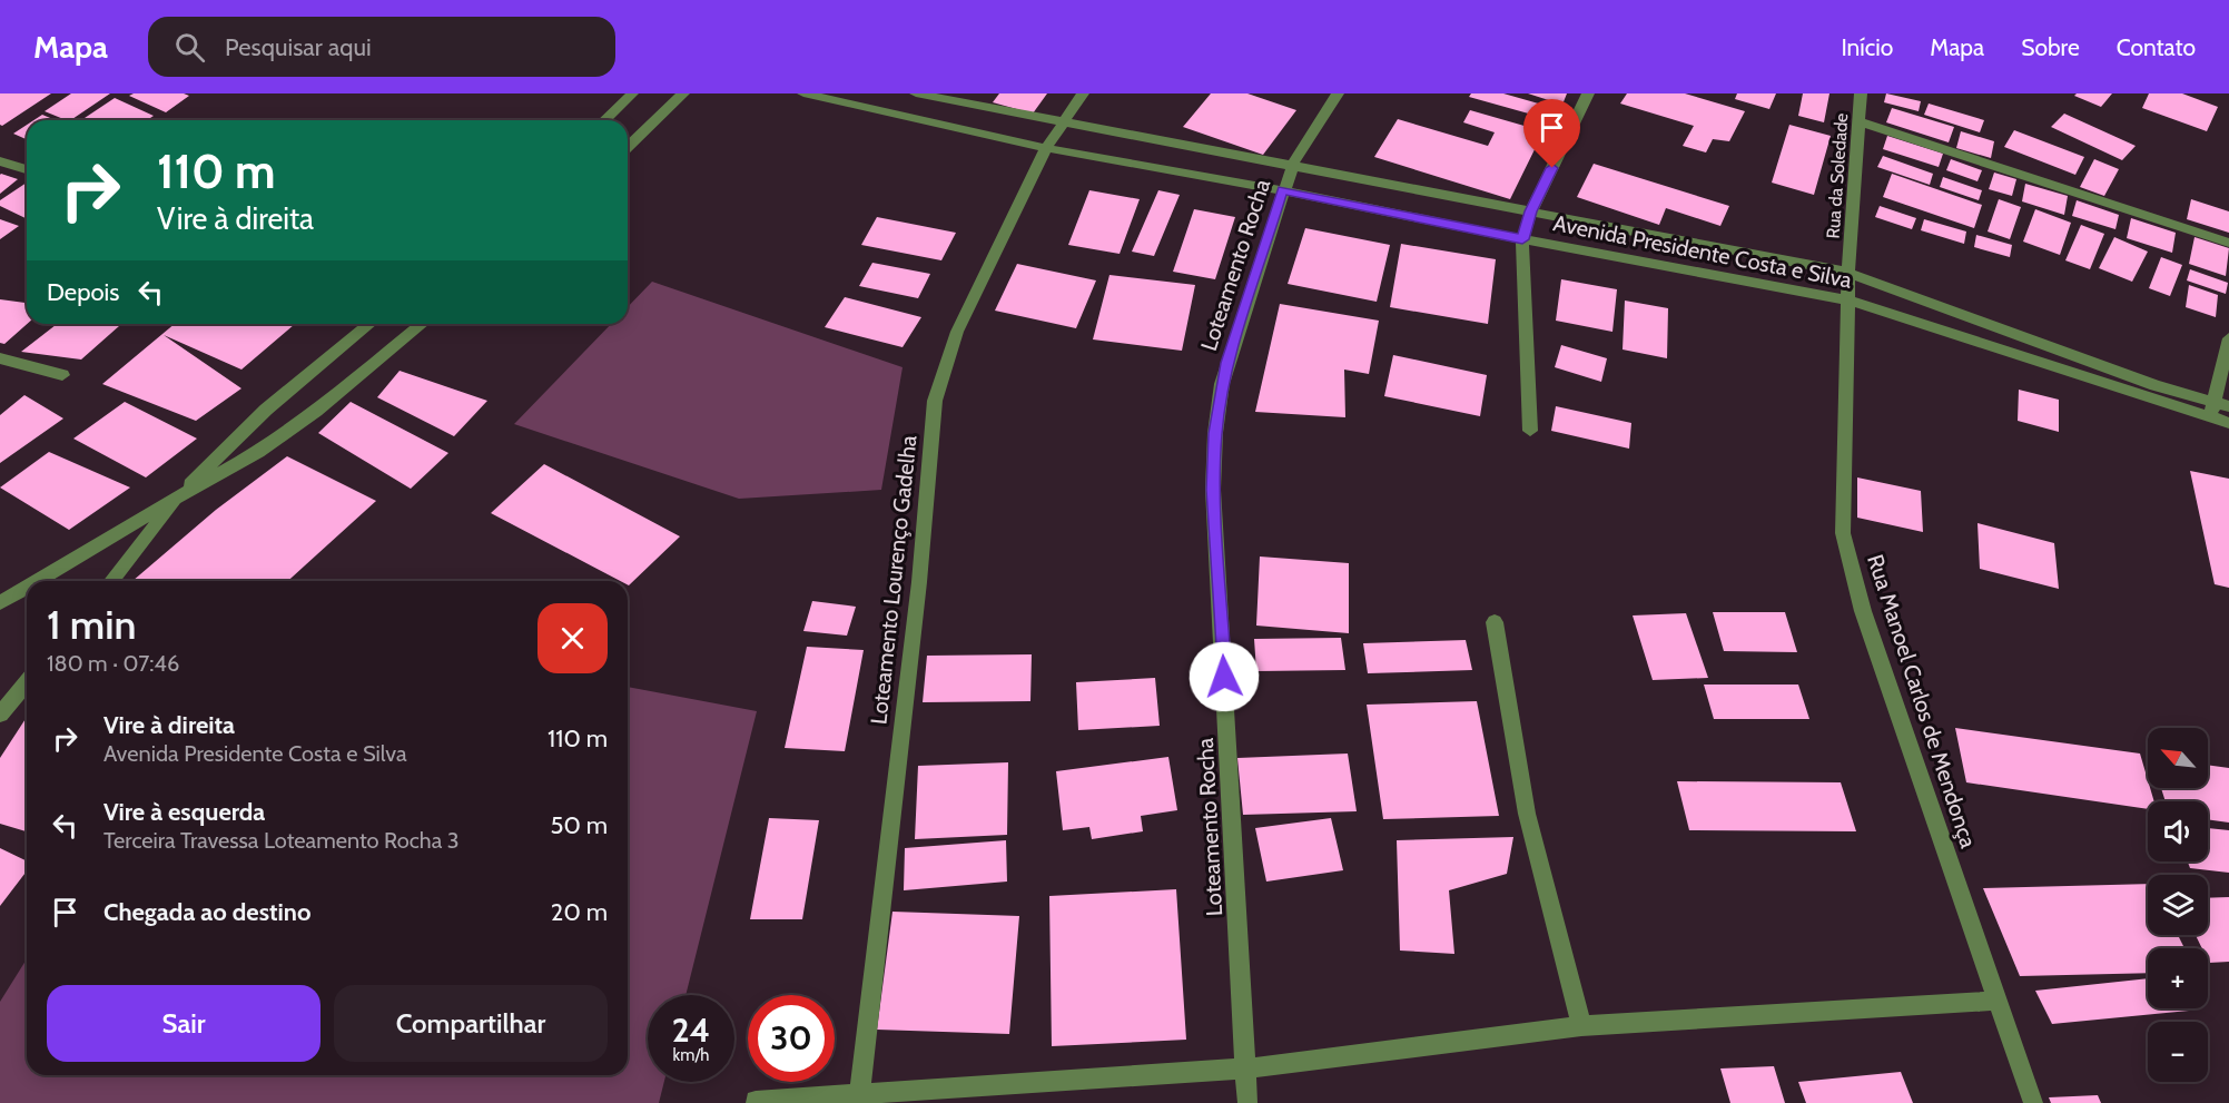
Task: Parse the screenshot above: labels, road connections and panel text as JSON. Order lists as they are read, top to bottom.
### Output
{
  "streets": {
    "street": [
      "Rua da Soledade",
      "Avenida Presidente Costa e Silva",
      "Loteamento Rocha",
      "Loteamento Lourenço Gadelha",
      "Rua Manoel Carlos de Mendonça"
    ]
  },
  "crossings": [
    ["Rua da Soledade", "Avenida Presidente Costa e Silva"],
    ["Rua da Soledade", "Rua Manoel Carlos de Mendonça"],
    ["Avenida Presidente Costa e Silva", "Loteamento Rocha"],
    ["Avenida Presidente Costa e Silva", "Loteamento Lourenço Gadelha"],
    ["Avenida Presidente Costa e Silva", "Rua Manoel Carlos de Mendonça"]
  ],
  "north": "top left",
  "page": {
    "header": "Mapa",
    "search": "Pesquisar aqui",
    "nav": [
      "Início",
      "Mapa",
      "Sobre",
      "Contato"
    ],
    "turn": ["110 m", "Vire à direita"],
    "then": "Depois",
    "heading": ["1 min", "180 m · 07:46"],
    "list": [
      {
        "name": "Vire à direita",
        "note": "Avenida Presidente Costa e Silva",
        "value": "110 m"
      },
      {
        "name": "Vire à esquerda",
        "note": "Terceira Travessa Loteamento Rocha 3",
        "value": "50 m"
      },
      {
        "name": "Chegada ao destino",
        "value": "20 m"
      }
    ],
    "map_buttons": ["+", "−"],
    "buttons": ["Sair", "Compartilhar"],
    "speed": "24 km/h",
    "limit": "30"
  }
}
